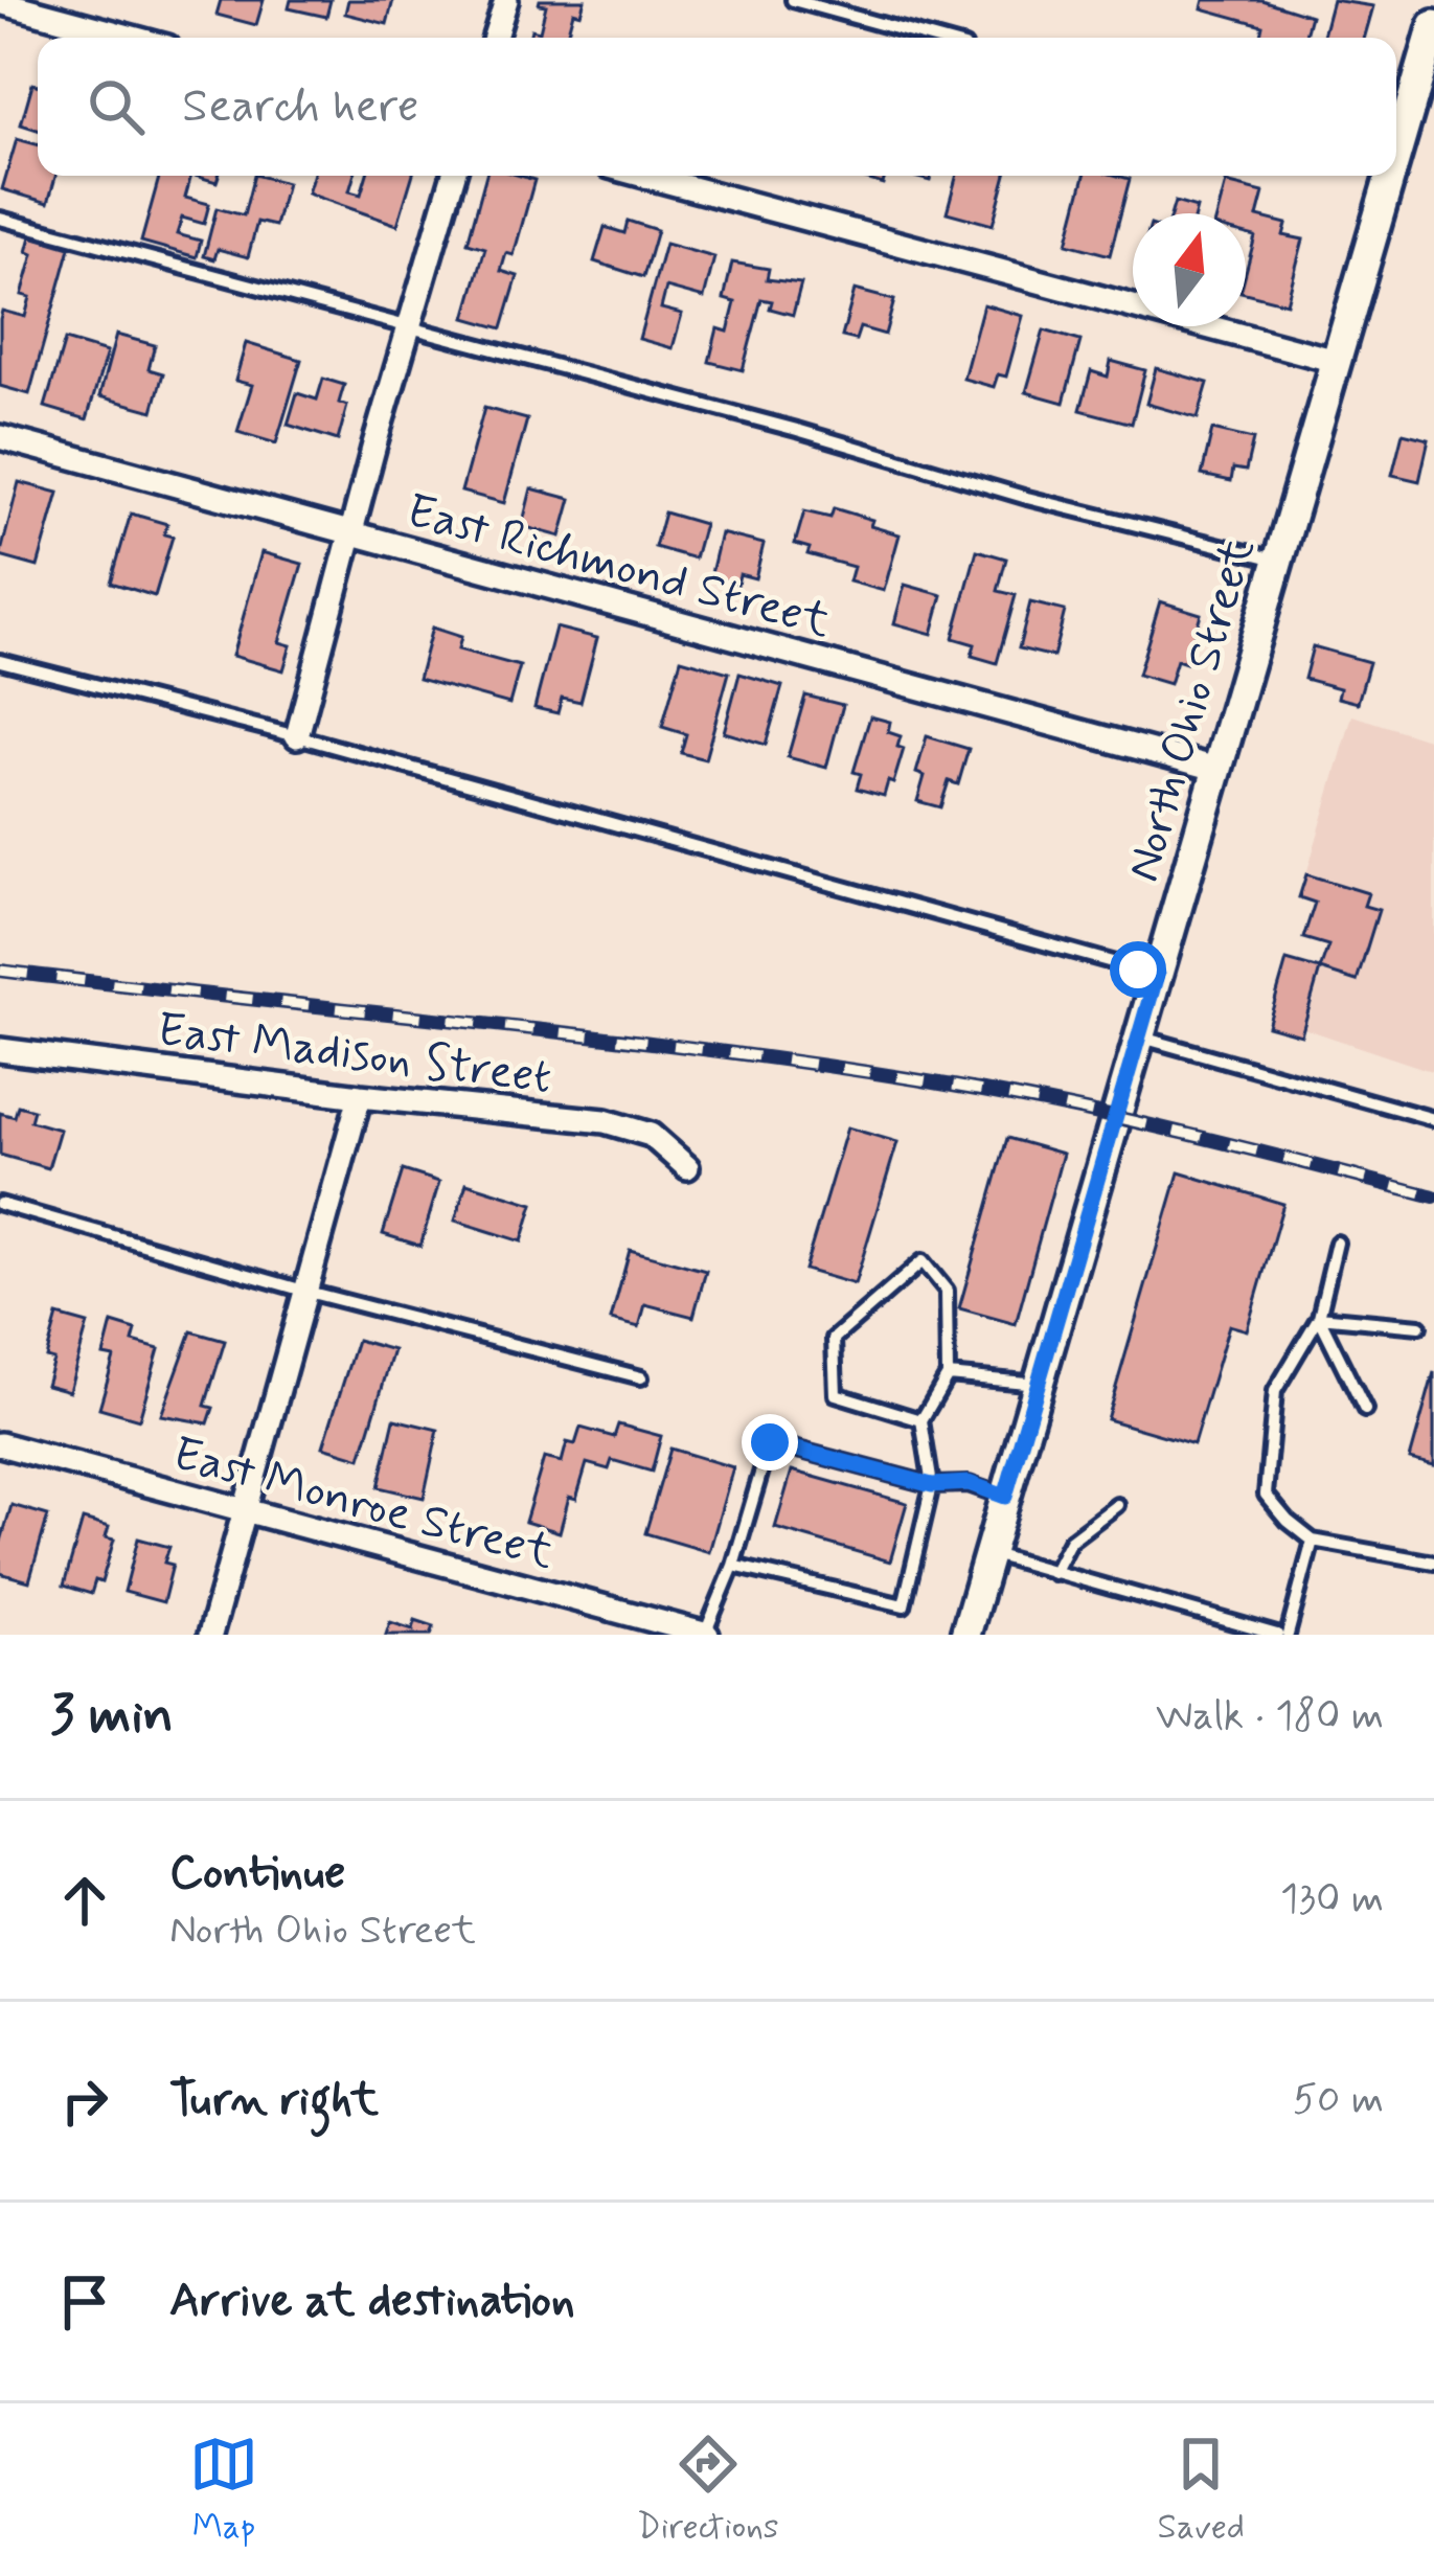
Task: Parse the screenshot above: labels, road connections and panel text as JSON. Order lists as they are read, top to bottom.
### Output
{
  "streets": {
    "street": [
      "East Richmond Street",
      "North Ohio Street",
      "East Madison Street",
      "East Monroe Street"
    ]
  },
  "crossings": [
    ["East Richmond Street", "North Ohio Street"]
  ],
  "north": "top",
  "page": {
    "search": "Search here",
    "heading": ["3 min", "Walk · 180 m"],
    "list": [
      ["Continue", "North Ohio Street", "130 m"],
      ["Turn right", "50 m"],
      "Arrive at destination"
    ],
    "nav": ["Map", "Directions", "Saved"]
  }
}
